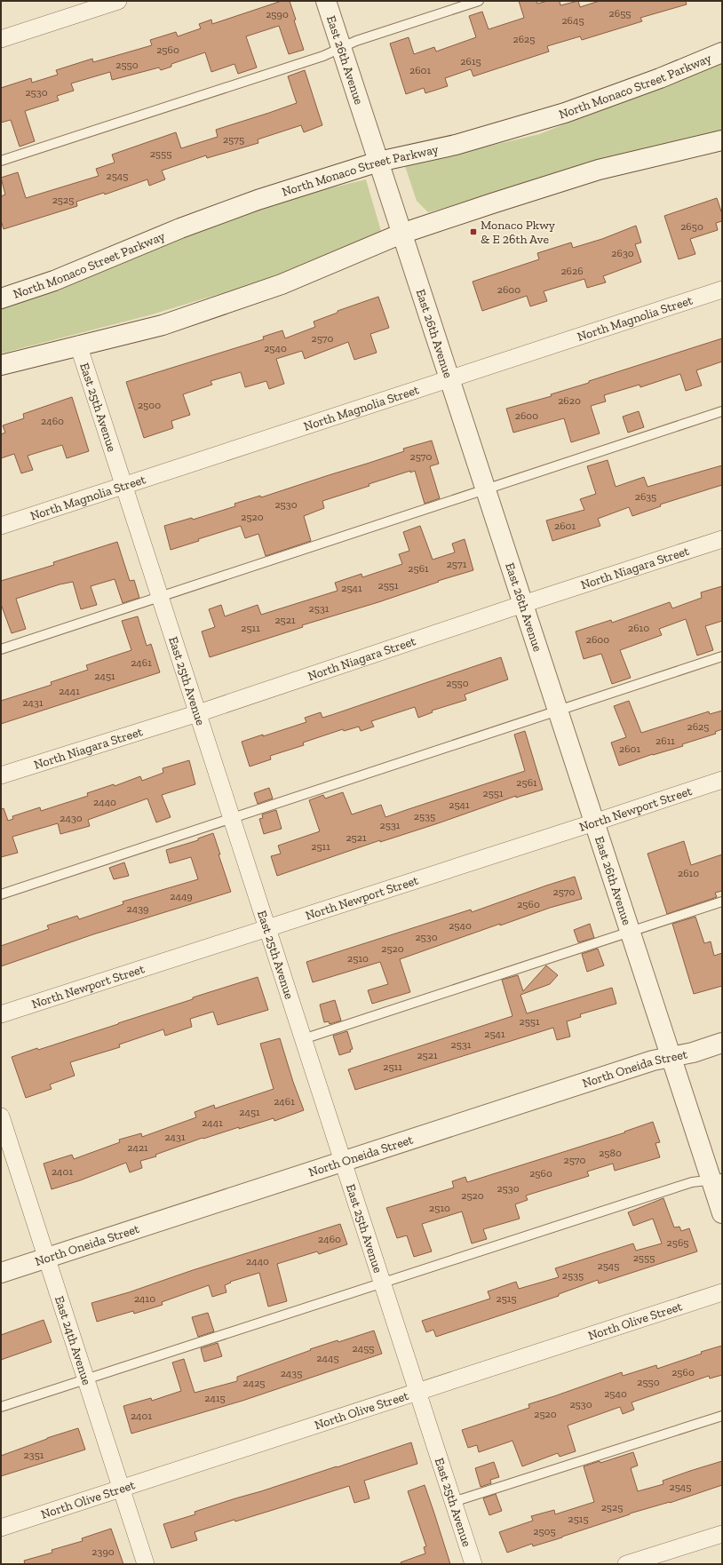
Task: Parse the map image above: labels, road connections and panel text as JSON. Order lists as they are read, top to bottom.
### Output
{
  "streets": {
    "street": [
      "East 26th Avenue",
      "North Monaco Street Parkway",
      "North Magnolia Street",
      "East 25th Avenue",
      "North Niagara Street",
      "North Newport Street",
      "North Oneida Street",
      "North Olive Street",
      "East 24th Avenue"
    ]
  },
  "crossings": [
    ["East 26th Avenue", "North Monaco Street Parkway"],
    ["East 26th Avenue", "North Magnolia Street"],
    ["East 26th Avenue", "North Niagara Street"],
    ["East 26th Avenue", "North Newport Street"],
    ["East 26th Avenue", "North Oneida Street"],
    ["North Magnolia Street", "East 25th Avenue"],
    ["East 25th Avenue", "North Niagara Street"],
    ["East 25th Avenue", "North Newport Street"],
    ["East 25th Avenue", "North Oneida Street"],
    ["East 25th Avenue", "North Olive Street"],
    ["North Oneida Street", "East 24th Avenue"],
    ["North Olive Street", "East 24th Avenue"]
  ],
  "places": {
    "transit": ["Monaco Pkwy & E 26th Ave"]
  },
  "house_numbers": [
    "2655",
    "2590",
    "2645",
    "2625",
    "2560",
    "2615",
    "2550",
    "2601",
    "2530",
    "2575",
    "2555",
    "2545",
    "2525",
    "2650",
    "2630",
    "2626",
    "2600",
    "2570",
    "2540",
    "2620",
    "2500",
    "2600",
    "2460",
    "2570",
    "2635",
    "2530",
    "2520",
    "2601",
    "2571",
    "2561",
    "2551",
    "2541",
    "2531",
    "2521",
    "2511",
    "2610",
    "2600",
    "2461",
    "2451",
    "2550",
    "2441",
    "2431",
    "2625",
    "2611",
    "2601",
    "2561",
    "2551",
    "2440",
    "2541",
    "2535",
    "2430",
    "2531",
    "2521",
    "2511",
    "2610",
    "2570",
    "2449",
    "2560",
    "2439",
    "2540",
    "2530",
    "2520",
    "2510",
    "2551",
    "2541",
    "2531",
    "2521",
    "2511",
    "2461",
    "2451",
    "2441",
    "2431",
    "2421",
    "2580",
    "2570",
    "2401",
    "2560",
    "2530",
    "2520",
    "2510",
    "2460",
    "2565",
    "2555",
    "2440",
    "2545",
    "2535",
    "2410",
    "2515",
    "2455",
    "2445",
    "2560",
    "2435",
    "2550",
    "2425",
    "2540",
    "2415",
    "2530",
    "2520",
    "2401",
    "2351",
    "2545",
    "2525",
    "2515",
    "2505",
    "2390"
  ]
}
